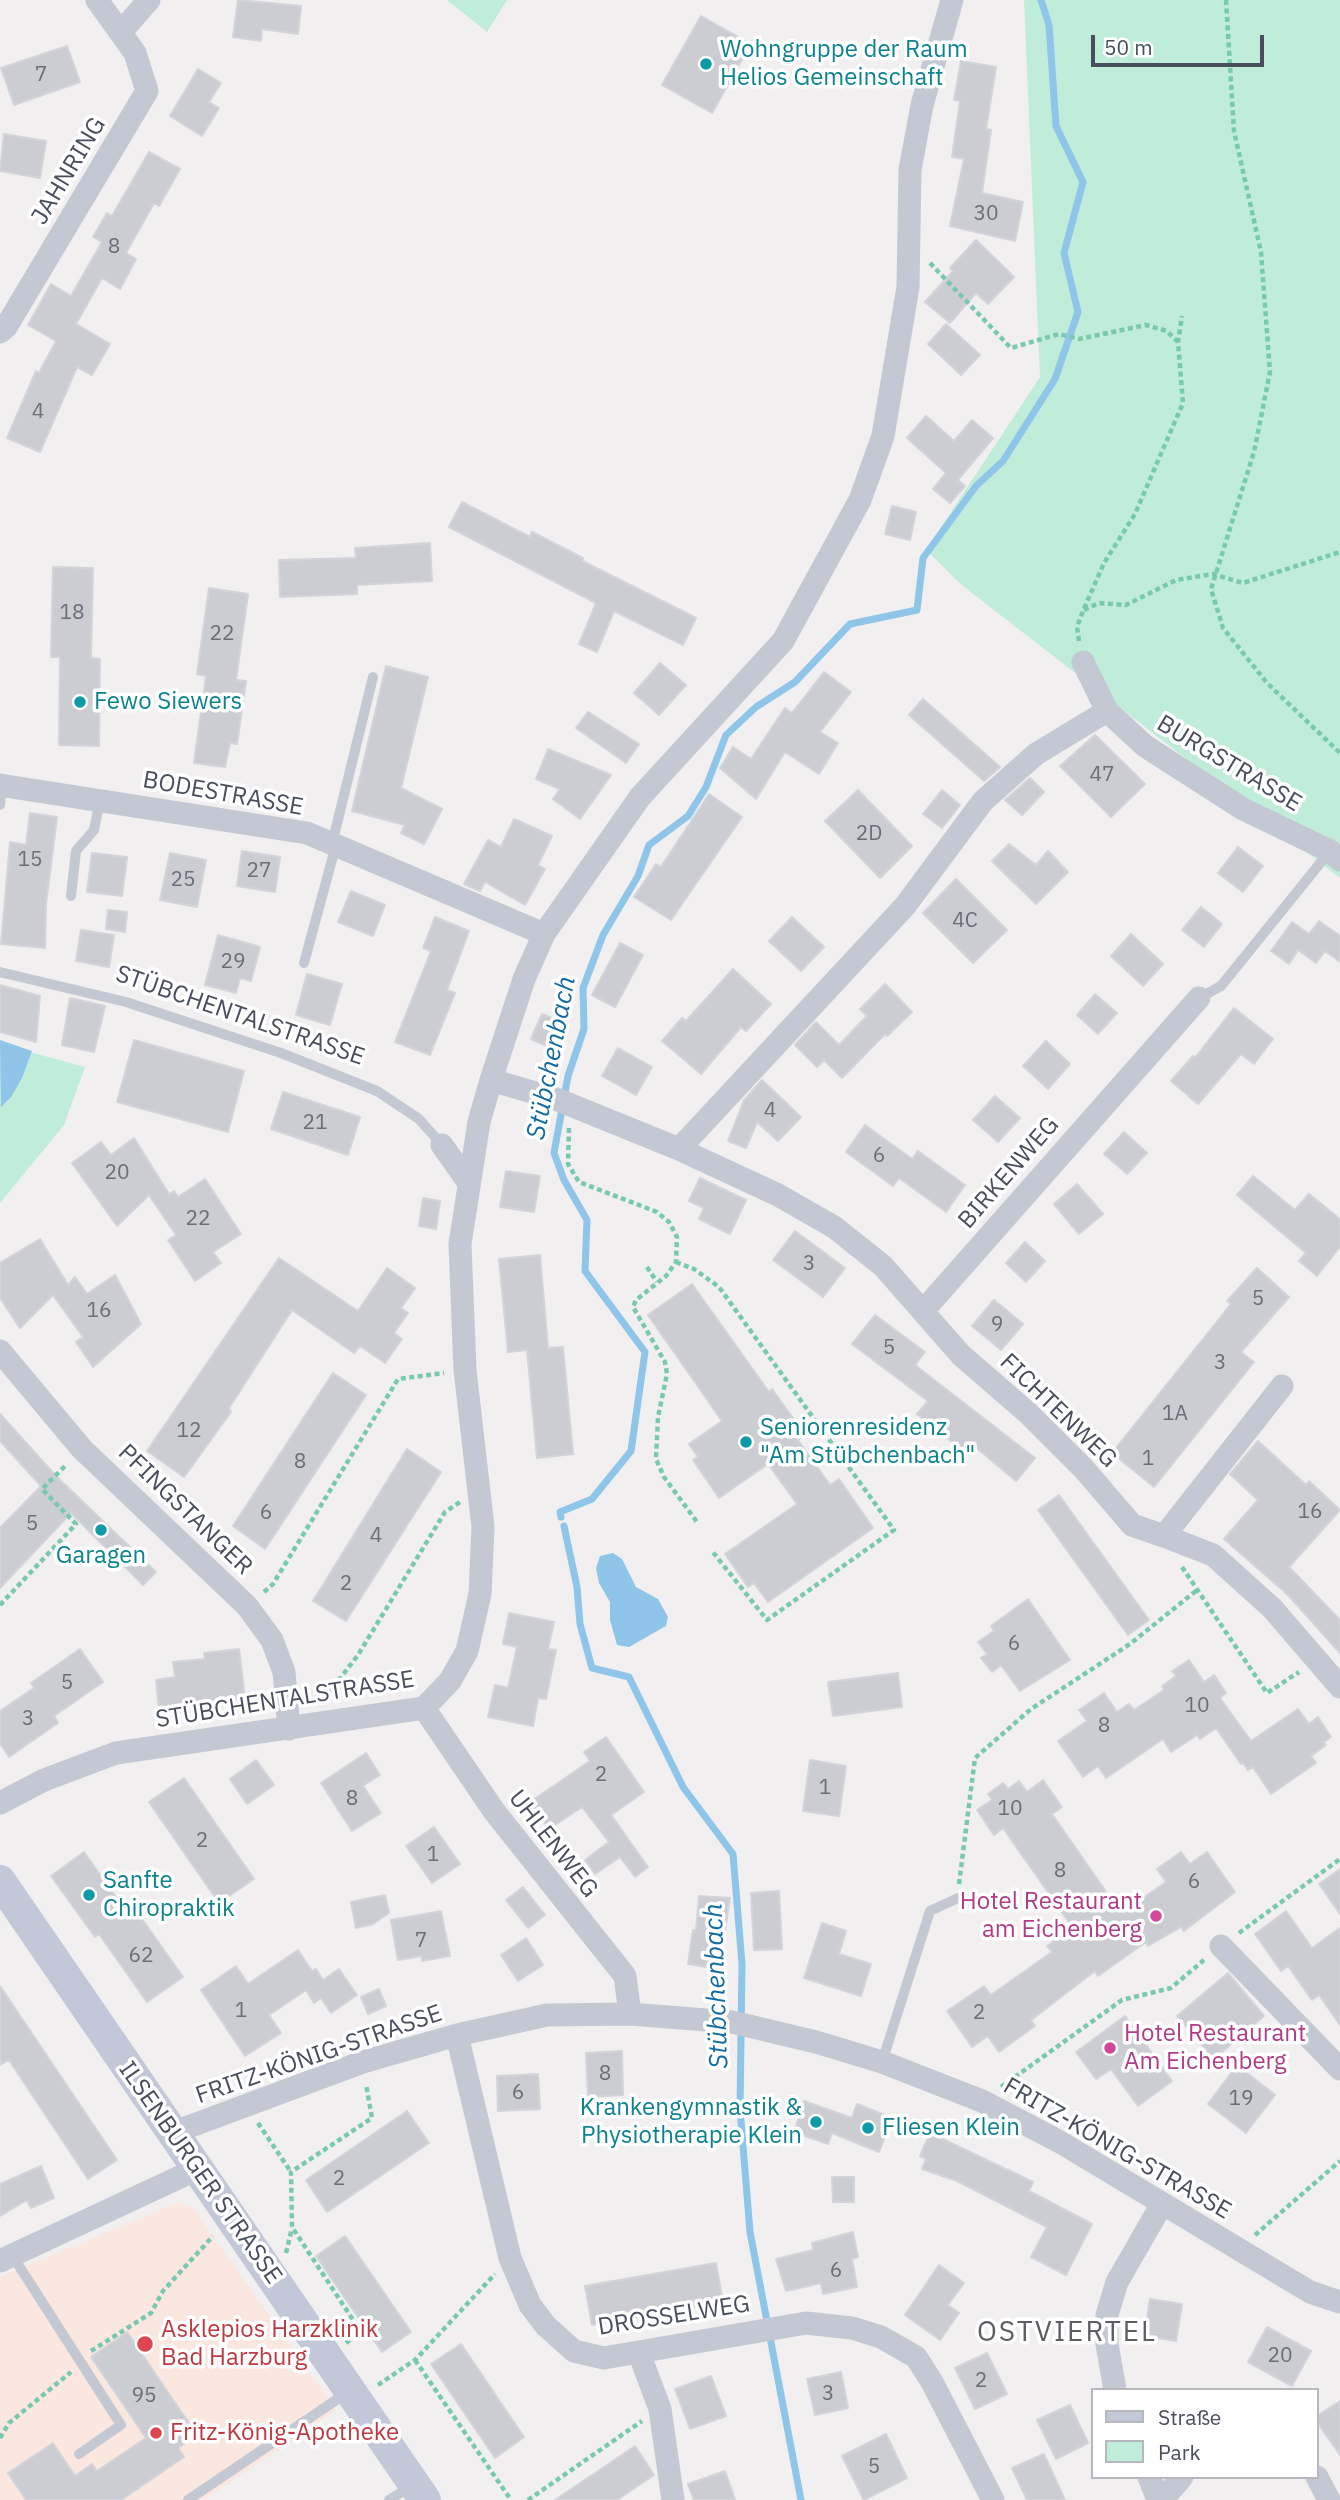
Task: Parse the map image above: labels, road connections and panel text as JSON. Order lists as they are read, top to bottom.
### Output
{
  "streets": {
    "main road": ["ILSENBURGER STRASSE"],
    "street": [
      "JAHNRING",
      "BURGSTRASSE",
      "BODESTRASSE",
      "STÜBCHENTALSTRASSE",
      "BIRKENWEG",
      "FICHTENWEG",
      "PFINGSTANGER",
      "UHLENWEG",
      "FRITZ-KÖNIG-STRASSE",
      "DROSSELWEG"
    ]
  },
  "crossings": [
    ["BURGSTRASSE", "BIRKENWEG"],
    ["BODESTRASSE", "STÜBCHENTALSTRASSE"],
    ["STÜBCHENTALSTRASSE", "PFINGSTANGER"],
    ["STÜBCHENTALSTRASSE", "UHLENWEG"],
    ["BIRKENWEG", "FICHTENWEG"],
    ["UHLENWEG", "FRITZ-KÖNIG-STRASSE"],
    ["FRITZ-KÖNIG-STRASSE", "ILSENBURGER STRASSE"],
    ["FRITZ-KÖNIG-STRASSE", "DROSSELWEG"]
  ],
  "districts": ["OSTVIERTEL"],
  "water": ["Stübchenbach"],
  "places": [
    "Wohngruppe der Raum Helios Gemeinschaft",
    "Fewo Siewers",
    "Seniorenresidenz \"Am Stübchenbach\"",
    "Garagen",
    "Sanfte Chiropraktik",
    "Hotel Restaurant am Eichenberg",
    "Hotel Restaurant Am Eichenberg",
    "Krankengymnastik & Physiotherapie Klein",
    "Fliesen Klein",
    "Asklepios Harzklinik Bad Harzburg",
    "Fritz-König-Apotheke"
  ],
  "house_numbers": [
    "7",
    "30",
    "8",
    "4",
    "18",
    "22",
    "47",
    "2D",
    "15",
    "27",
    "25",
    "4C",
    "29",
    "4",
    "21",
    "6",
    "20",
    "22",
    "3",
    "5",
    "16",
    "9",
    "5",
    "3",
    "1A",
    "12",
    "1",
    "8",
    "16",
    "6",
    "5",
    "4",
    "2",
    "6",
    "5",
    "10",
    "3",
    "8",
    "2",
    "1",
    "8",
    "10",
    "2",
    "1",
    "8",
    "6",
    "7",
    "62",
    "1",
    "2",
    "8",
    "6",
    "19",
    "2",
    "6",
    "20",
    "2",
    "3",
    "95",
    "5"
  ],
  "legend": ["Straße", "Park"],
  "scale_bar": "50 m"
}
